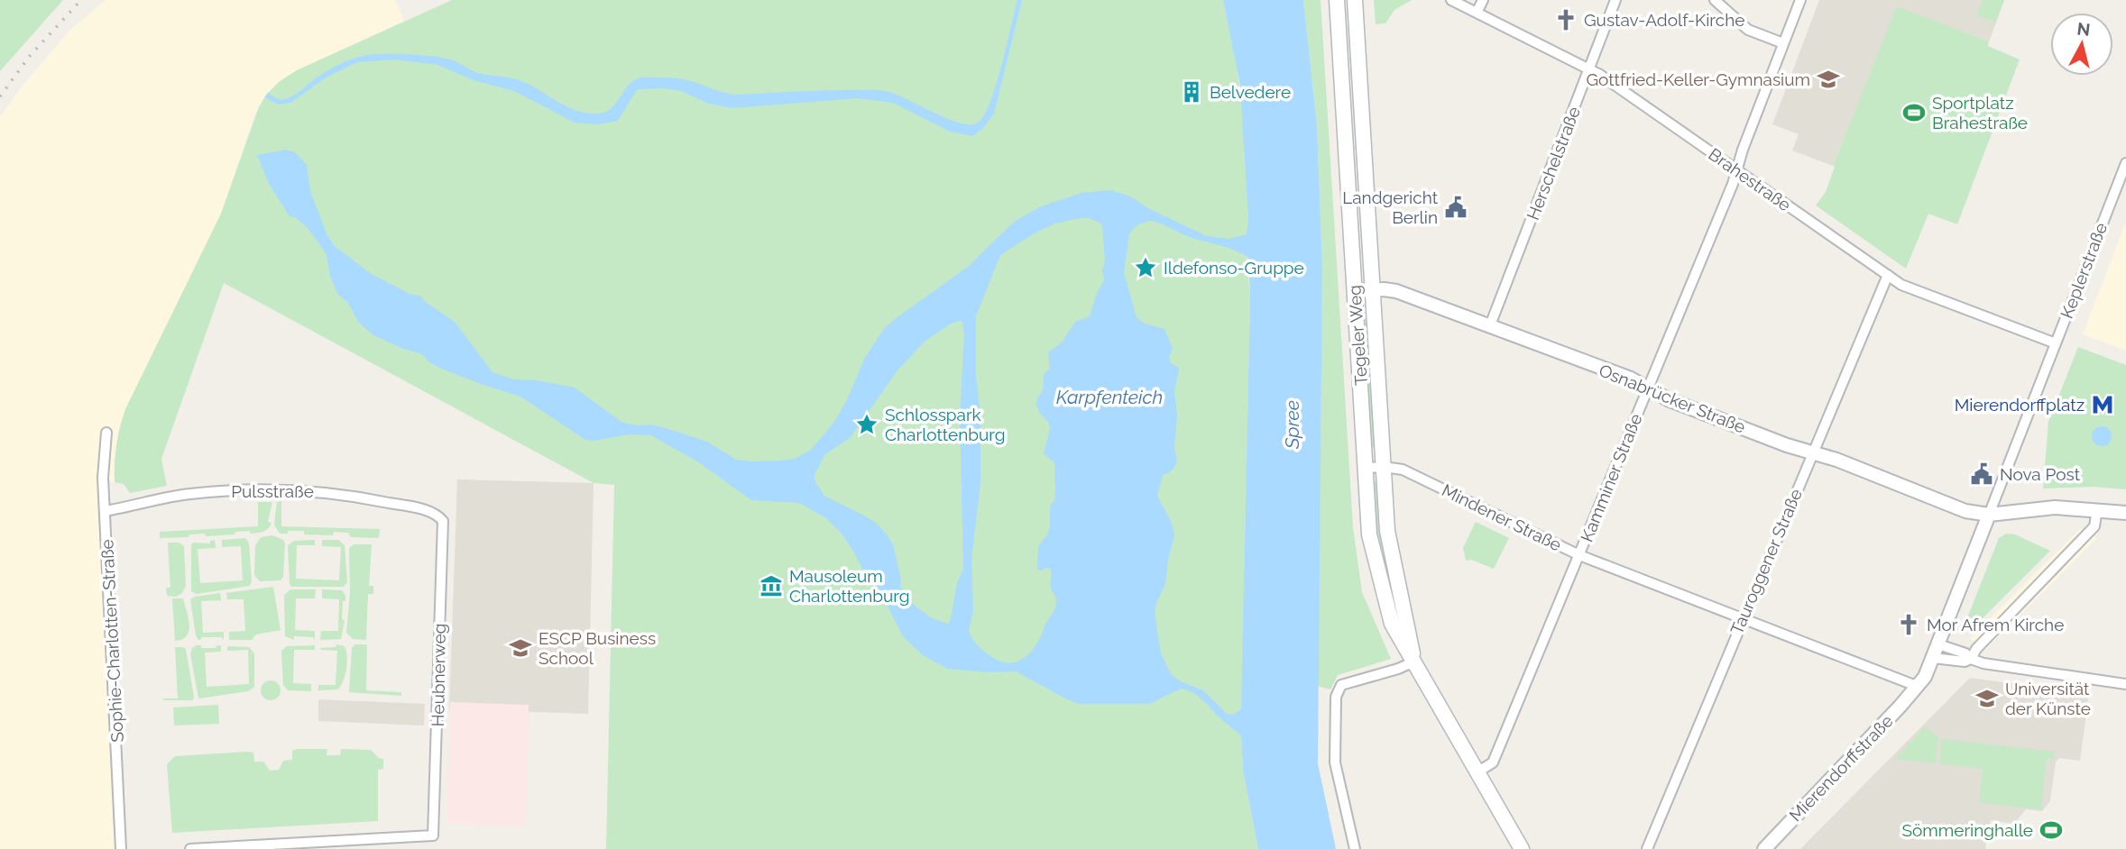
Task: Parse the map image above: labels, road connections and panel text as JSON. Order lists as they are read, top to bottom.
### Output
{
  "streets": {
    "main road": ["Tegeler Weg"],
    "street": [
      "Herschelstraße",
      "Brahestraße",
      "Keplerstraße",
      "Osnabrücker Straße",
      "Kamminer Straße",
      "Pulsstraße",
      "Mindener Straße",
      "Tauroggener Straße",
      "Sophie-Charlotten-Straße",
      "Heubnerweg",
      "Mierendorffstraße"
    ]
  },
  "crossings": [
    ["Herschelstraße", "Brahestraße"],
    ["Herschelstraße", "Osnabrücker Straße"],
    ["Brahestraße", "Keplerstraße"],
    ["Brahestraße", "Kamminer Straße"],
    ["Brahestraße", "Tauroggener Straße"],
    ["Tegeler Weg", "Osnabrücker Straße"],
    ["Tegeler Weg", "Kamminer Straße"],
    ["Tegeler Weg", "Mindener Straße"],
    ["Osnabrücker Straße", "Kamminer Straße"],
    ["Osnabrücker Straße", "Tauroggener Straße"],
    ["Kamminer Straße", "Mindener Straße"],
    ["Pulsstraße", "Sophie-Charlotten-Straße"],
    ["Pulsstraße", "Heubnerweg"],
    ["Mindener Straße", "Tauroggener Straße"],
    ["Mindener Straße", "Mierendorffstraße"]
  ],
  "water": ["Karpfenteich", "Spree"],
  "places": {
    "church": ["Gustav-Adolf-Kirche", "Mor Afrem Kirche"],
    "school or university": ["Gottfried-Keller-Gymnasium", "ESCP Business School", "Universität der Künste"],
    "building": ["Belvedere"],
    "sports": ["Sportplatz Brahestraße", "Sömmeringhalle"],
    "public building": ["Landgericht Berlin", "Nova Post"],
    "place": ["Ildefonso-Gruppe", "Schlosspark Charlottenburg"],
    "metro station": ["Mierendorffplatz"],
    "museum": ["Mausoleum Charlottenburg"]
  },
  "north": "top"
}
